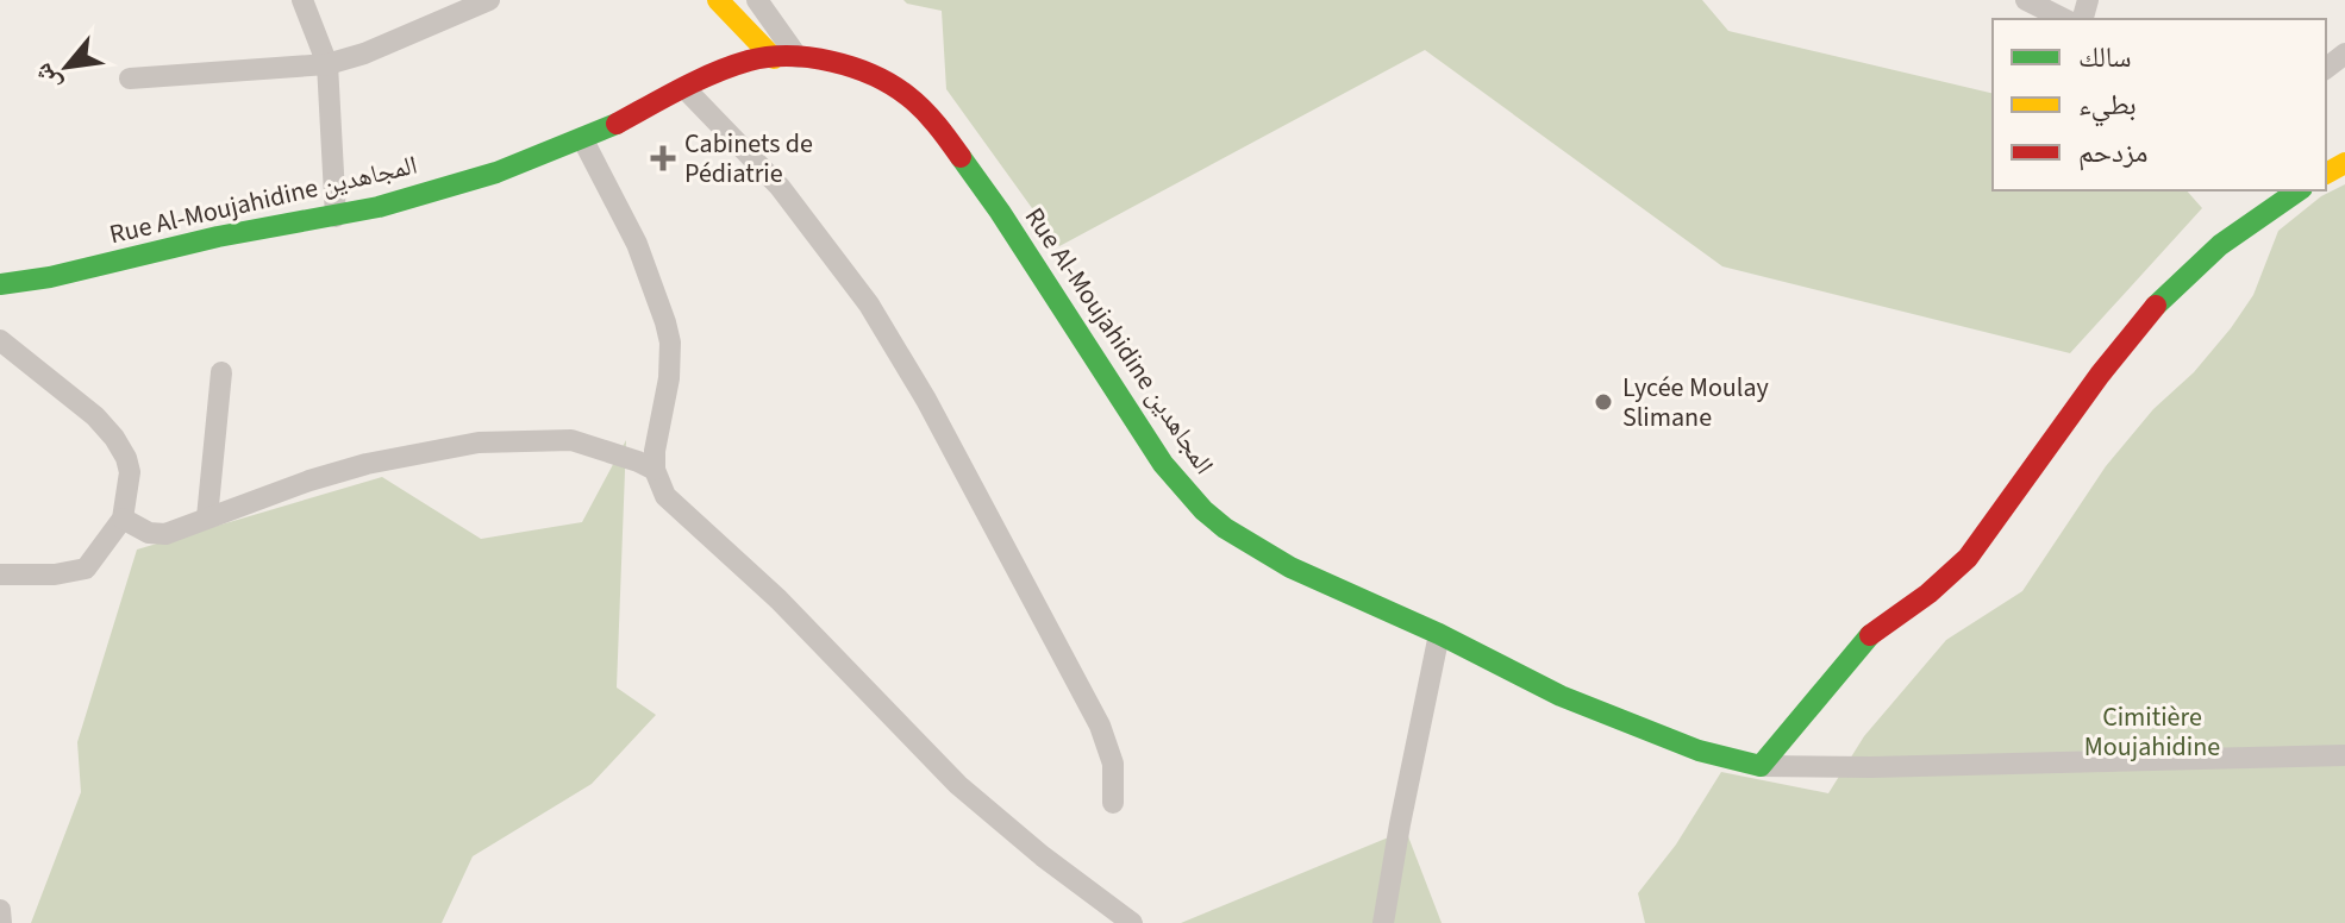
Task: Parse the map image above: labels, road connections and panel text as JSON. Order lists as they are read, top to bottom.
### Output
{
  "streets": {
    "street": ["Rue Al-Moujahidine المجاهدين"]
  },
  "parks": ["Cimitière Moujahidine"],
  "places": {
    "health": ["Cabinets de Pédiatrie"],
    "other": ["Lycée Moulay Slimane"]
  },
  "legend": ["سالك", "بطيء", "مزدحم"],
  "north": "bottom left"
}
